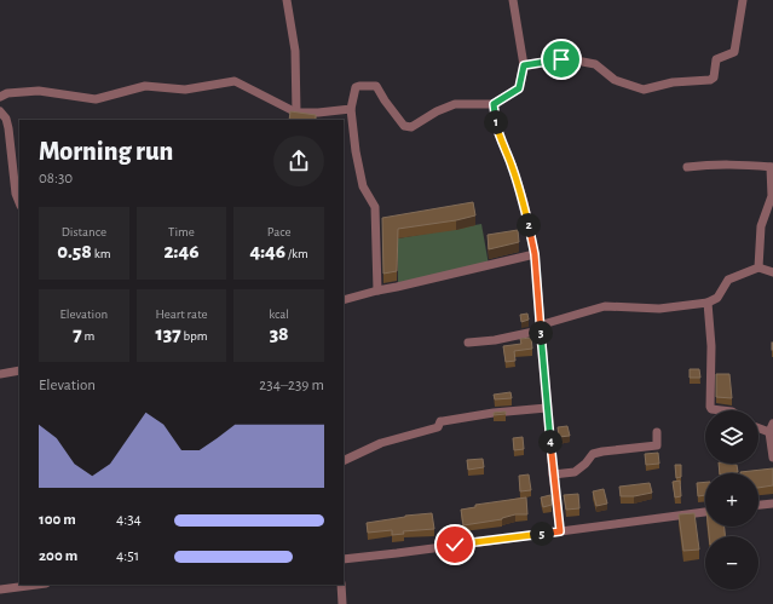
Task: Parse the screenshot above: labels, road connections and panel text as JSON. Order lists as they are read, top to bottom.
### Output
{
  "page": {
    "pins": [
      "1",
      "2",
      "3",
      "4",
      "5"
    ],
    "heading": ["Morning run", "08:30"],
    "stats": [
      ["Distance", "0.58 km"],
      ["Time", "2:46"],
      ["Pace", "4:46 /km"],
      ["Elevation", "7 m"],
      ["Heart rate", "137 bpm"],
      ["kcal", "38"]
    ],
    "chart": ["Elevation", "234–239 m"],
    "map_buttons": ["+", "−"],
    "list": [
      {
        "name": "100 m",
        "note": "4:34"
      },
      {
        "name": "200 m",
        "note": "4:51"
      }
    ]
  }
}
